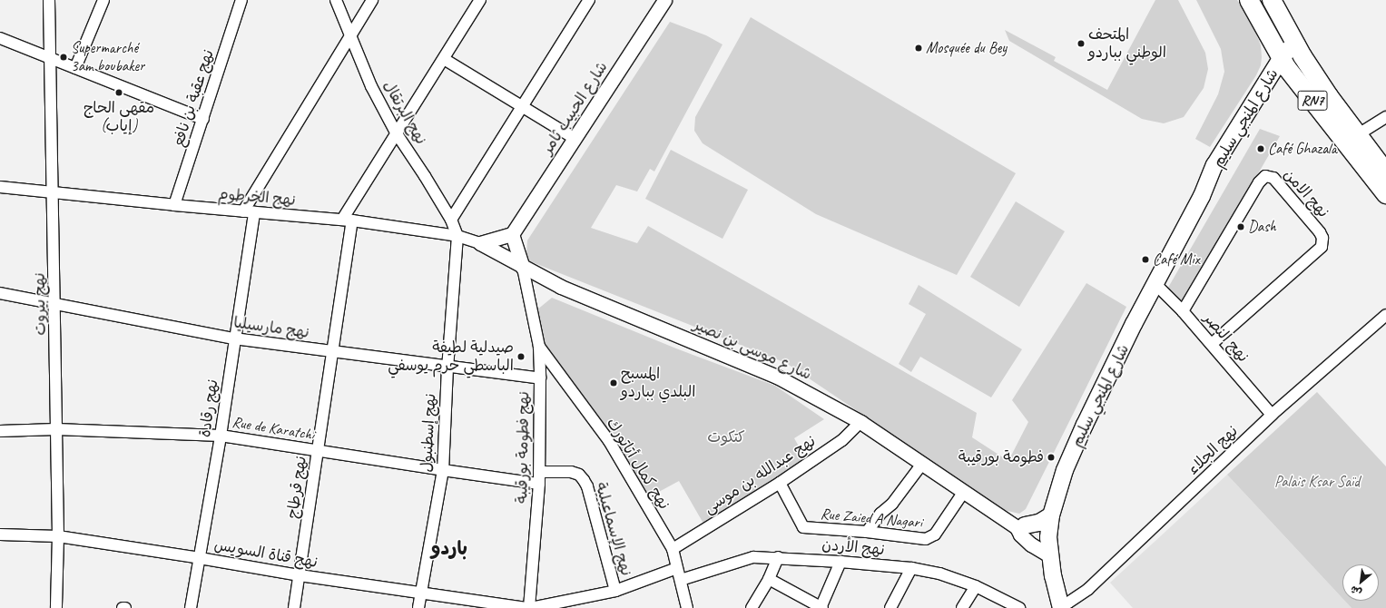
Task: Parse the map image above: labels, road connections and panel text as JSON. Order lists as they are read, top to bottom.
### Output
{
  "streets": {
    "main road": ["RN7", "شارع المنجي سليم"],
    "street": [
      "نهج عقبة بن نافع",
      "شارع الحبيب ثامر",
      "نهج البرتقال",
      "نهج الامن",
      "نهج الخرطوم",
      "نهج بيروت",
      "نهج مارسيليا",
      "نهج النصر",
      "شارع موسى بن نصير",
      "نهج رقادة",
      "Rue de Karatchi",
      "نهج إسطنبول",
      "نهج فطومة بورقيبة",
      "نهج الجلاء",
      "نهج كمال أتاتورك",
      "نهج عبدالله بن موسى",
      "نهج قرطاج",
      "Rue Zaied A Nagari",
      "نهج الإسماعيلية",
      "نهج الأردن",
      "نهج قناة السويس"
    ]
  },
  "crossings": [
    ["نهج عقبة بن نافع", "نهج الخرطوم"],
    ["RN7", "شارع المنجي سليم"],
    ["نهج البرتقال", "نهج الخرطوم"],
    ["نهج البرتقال", "شارع موسى بن نصير"],
    ["نهج البرتقال", "نهج إسطنبول"],
    ["شارع المنجي سليم", "نهج النصر"],
    ["شارع المنجي سليم", "شارع موسى بن نصير"],
    ["شارع المنجي سليم", "نهج الجلاء"],
    ["نهج الامن", "نهج النصر"],
    ["نهج الخرطوم", "نهج بيروت"],
    ["نهج الخرطوم", "شارع موسى بن نصير"],
    ["نهج الخرطوم", "نهج رقادة"],
    ["نهج الخرطوم", "نهج إسطنبول"],
    ["نهج الخرطوم", "نهج قرطاج"],
    ["نهج بيروت", "نهج مارسيليا"],
    ["نهج بيروت", "Rue de Karatchi"],
    ["نهج بيروت", "نهج قناة السويس"],
    ["نهج مارسيليا", "نهج رقادة"],
    ["نهج مارسيليا", "نهج إسطنبول"],
    ["نهج مارسيليا", "نهج فطومة بورقيبة"],
    ["نهج مارسيليا", "نهج قرطاج"],
    ["نهج النصر", "نهج الجلاء"],
    ["شارع موسى بن نصير", "نهج إسطنبول"],
    ["شارع موسى بن نصير", "نهج فطومة بورقيبة"],
    ["شارع موسى بن نصير", "نهج عبدالله بن موسى"],
    ["شارع موسى بن نصير", "Rue Zaied A Nagari"],
    ["نهج رقادة", "Rue de Karatchi"],
    ["نهج رقادة", "نهج قناة السويس"],
    ["Rue de Karatchi", "نهج إسطنبول"],
    ["Rue de Karatchi", "نهج فطومة بورقيبة"],
    ["Rue de Karatchi", "نهج قرطاج"],
    ["نهج إسطنبول", "نهج قناة السويس"],
    ["نهج فطومة بورقيبة", "نهج كمال أتاتورك"],
    ["نهج فطومة بورقيبة", "نهج الإسماعيلية"],
    ["نهج فطومة بورقيبة", "نهج قناة السويس"],
    ["نهج كمال أتاتورك", "نهج عبدالله بن موسى"],
    ["نهج كمال أتاتورك", "نهج الأردن"],
    ["نهج عبدالله بن موسى", "Rue Zaied A Nagari"],
    ["نهج قرطاج", "نهج قناة السويس"]
  ],
  "districts": ["باردو"],
  "parks": ["كتكوت", "Palais Ksar Saïd"],
  "places": [
    "المتحف الوطني بباردو",
    "Mosquée du Bey",
    "Supermarché 3am boubaker",
    "مقهى الحاج (إياب)",
    "Café Ghazala",
    "Dash",
    "Café Mix",
    "صيدلية لطيفة الباسطي حرم يوسفي",
    "المسبح البلدي بباردو",
    "فطومة بورقيبة"
  ],
  "north": "bottom left"
}
